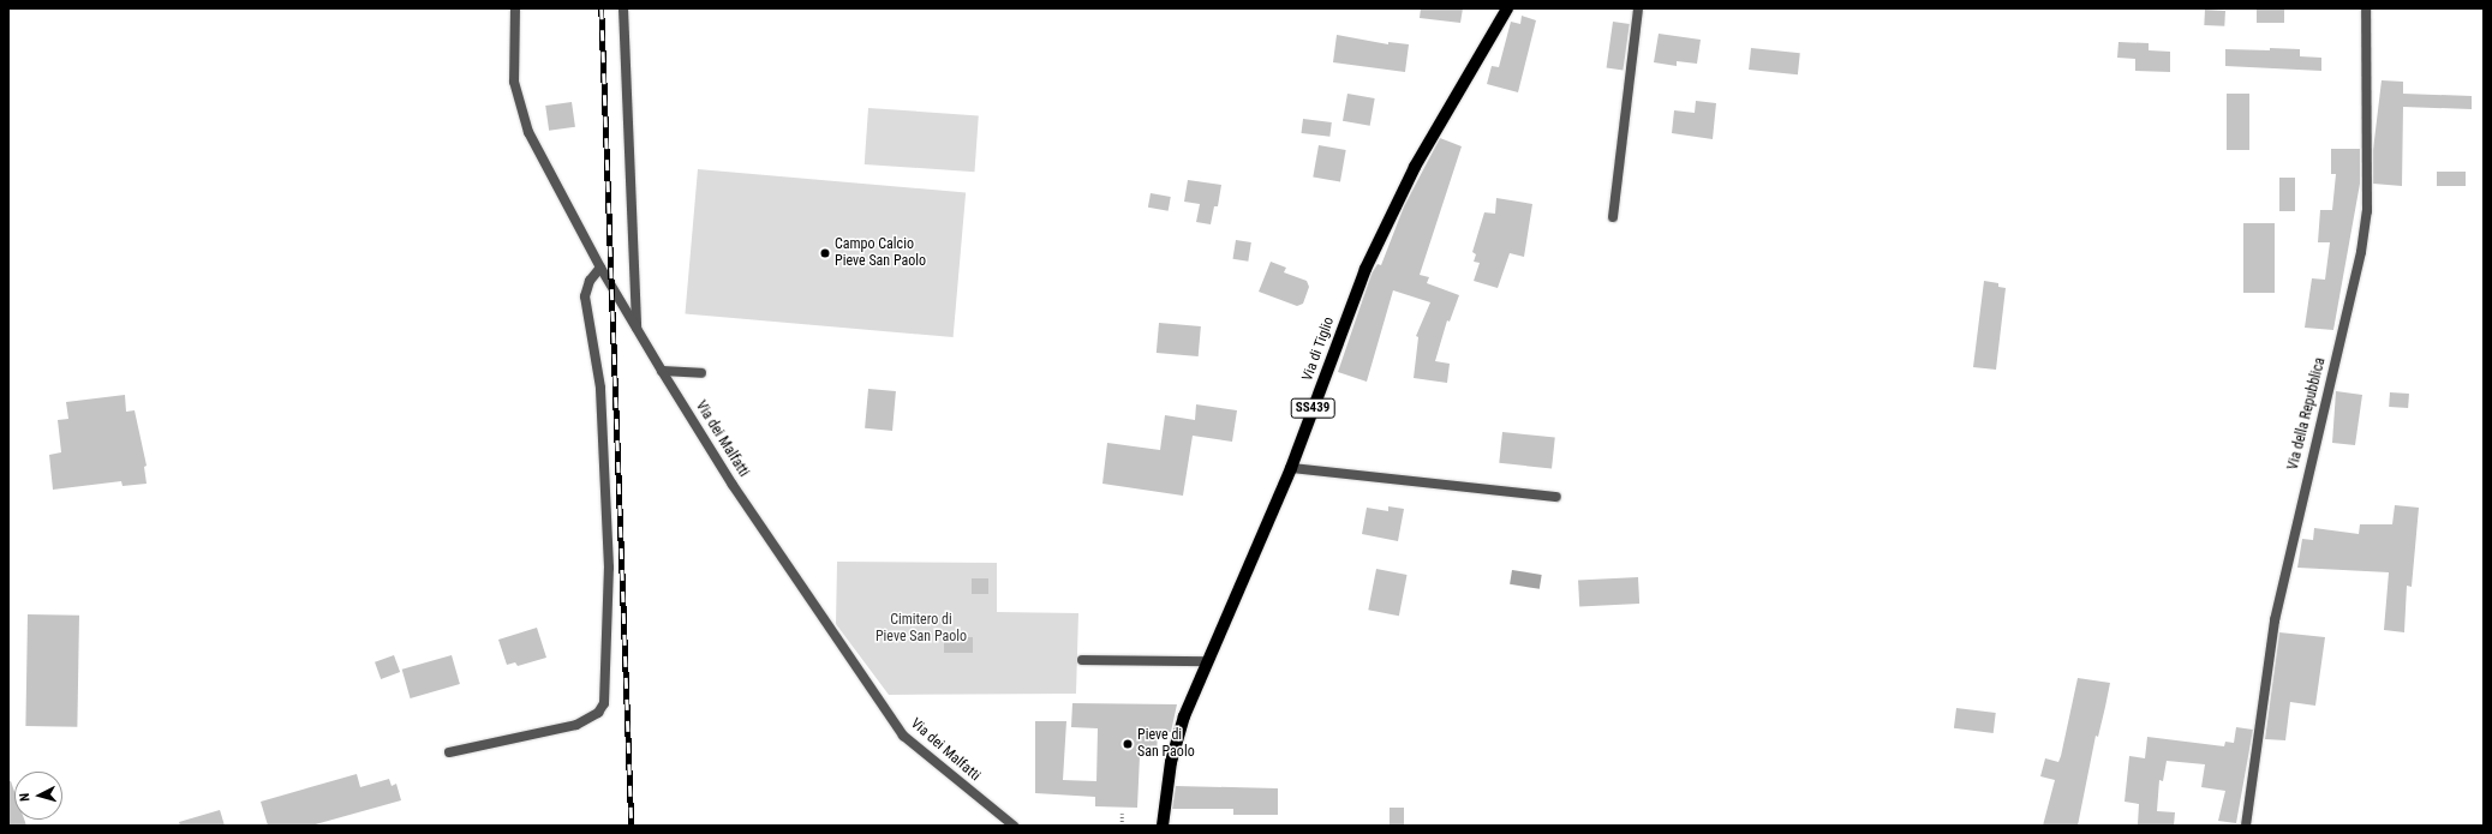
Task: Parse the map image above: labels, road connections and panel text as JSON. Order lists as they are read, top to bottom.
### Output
{
  "streets": {
    "main road": ["Via di Tiglio", "SS439"],
    "street": ["Via della Repubblica", "Via dei Malfatti"]
  },
  "parks": ["Cimitero di Pieve San Paolo"],
  "places": ["Campo Calcio Pieve San Paolo", "Pieve di San Paolo"],
  "north": "left"
}
